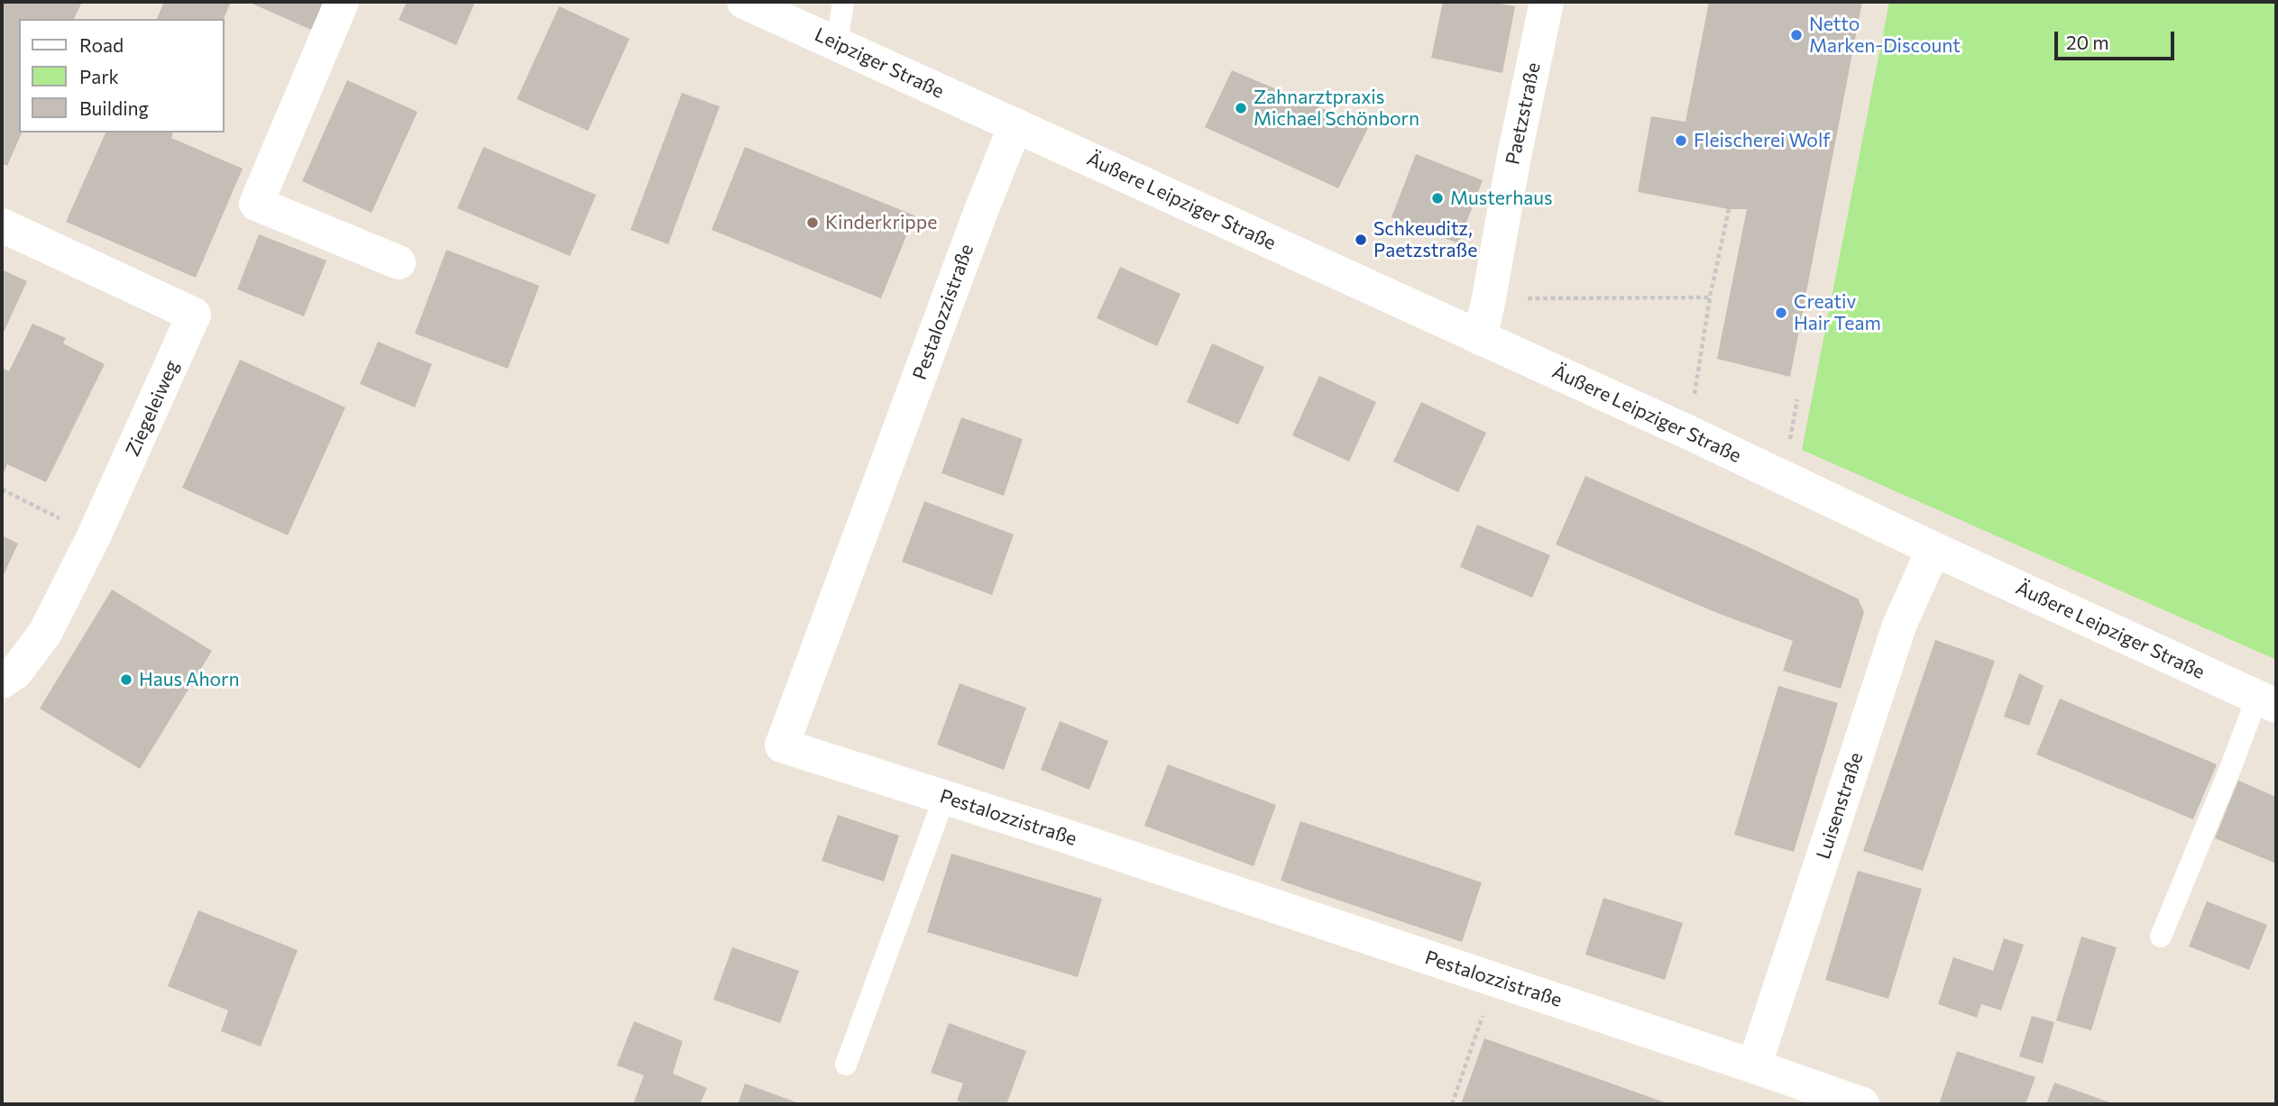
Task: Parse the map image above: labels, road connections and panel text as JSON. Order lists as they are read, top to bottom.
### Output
{
  "streets": {
    "street": [
      "Leipziger Straße",
      "Paetzstraße",
      "Äußere Leipziger Straße",
      "Pestalozzistraße",
      "Ziegeleiweg",
      "Luisenstraße"
    ]
  },
  "crossings": [
    ["Leipziger Straße", "Äußere Leipziger Straße"],
    ["Leipziger Straße", "Pestalozzistraße"],
    ["Paetzstraße", "Äußere Leipziger Straße"],
    ["Äußere Leipziger Straße", "Pestalozzistraße"],
    ["Äußere Leipziger Straße", "Luisenstraße"],
    ["Pestalozzistraße", "Luisenstraße"]
  ],
  "places": [
    "Netto Marken-Discount",
    "Zahnarztpraxis Michael Schönborn",
    "Fleischerei Wolf",
    "Musterhaus",
    "Kinderkrippe",
    "Schkeuditz, Paetzstraße",
    "Creativ Hair Team",
    "Haus Ahorn"
  ],
  "legend": ["Road", "Park", "Building"],
  "scale_bar": "20 m"
}
